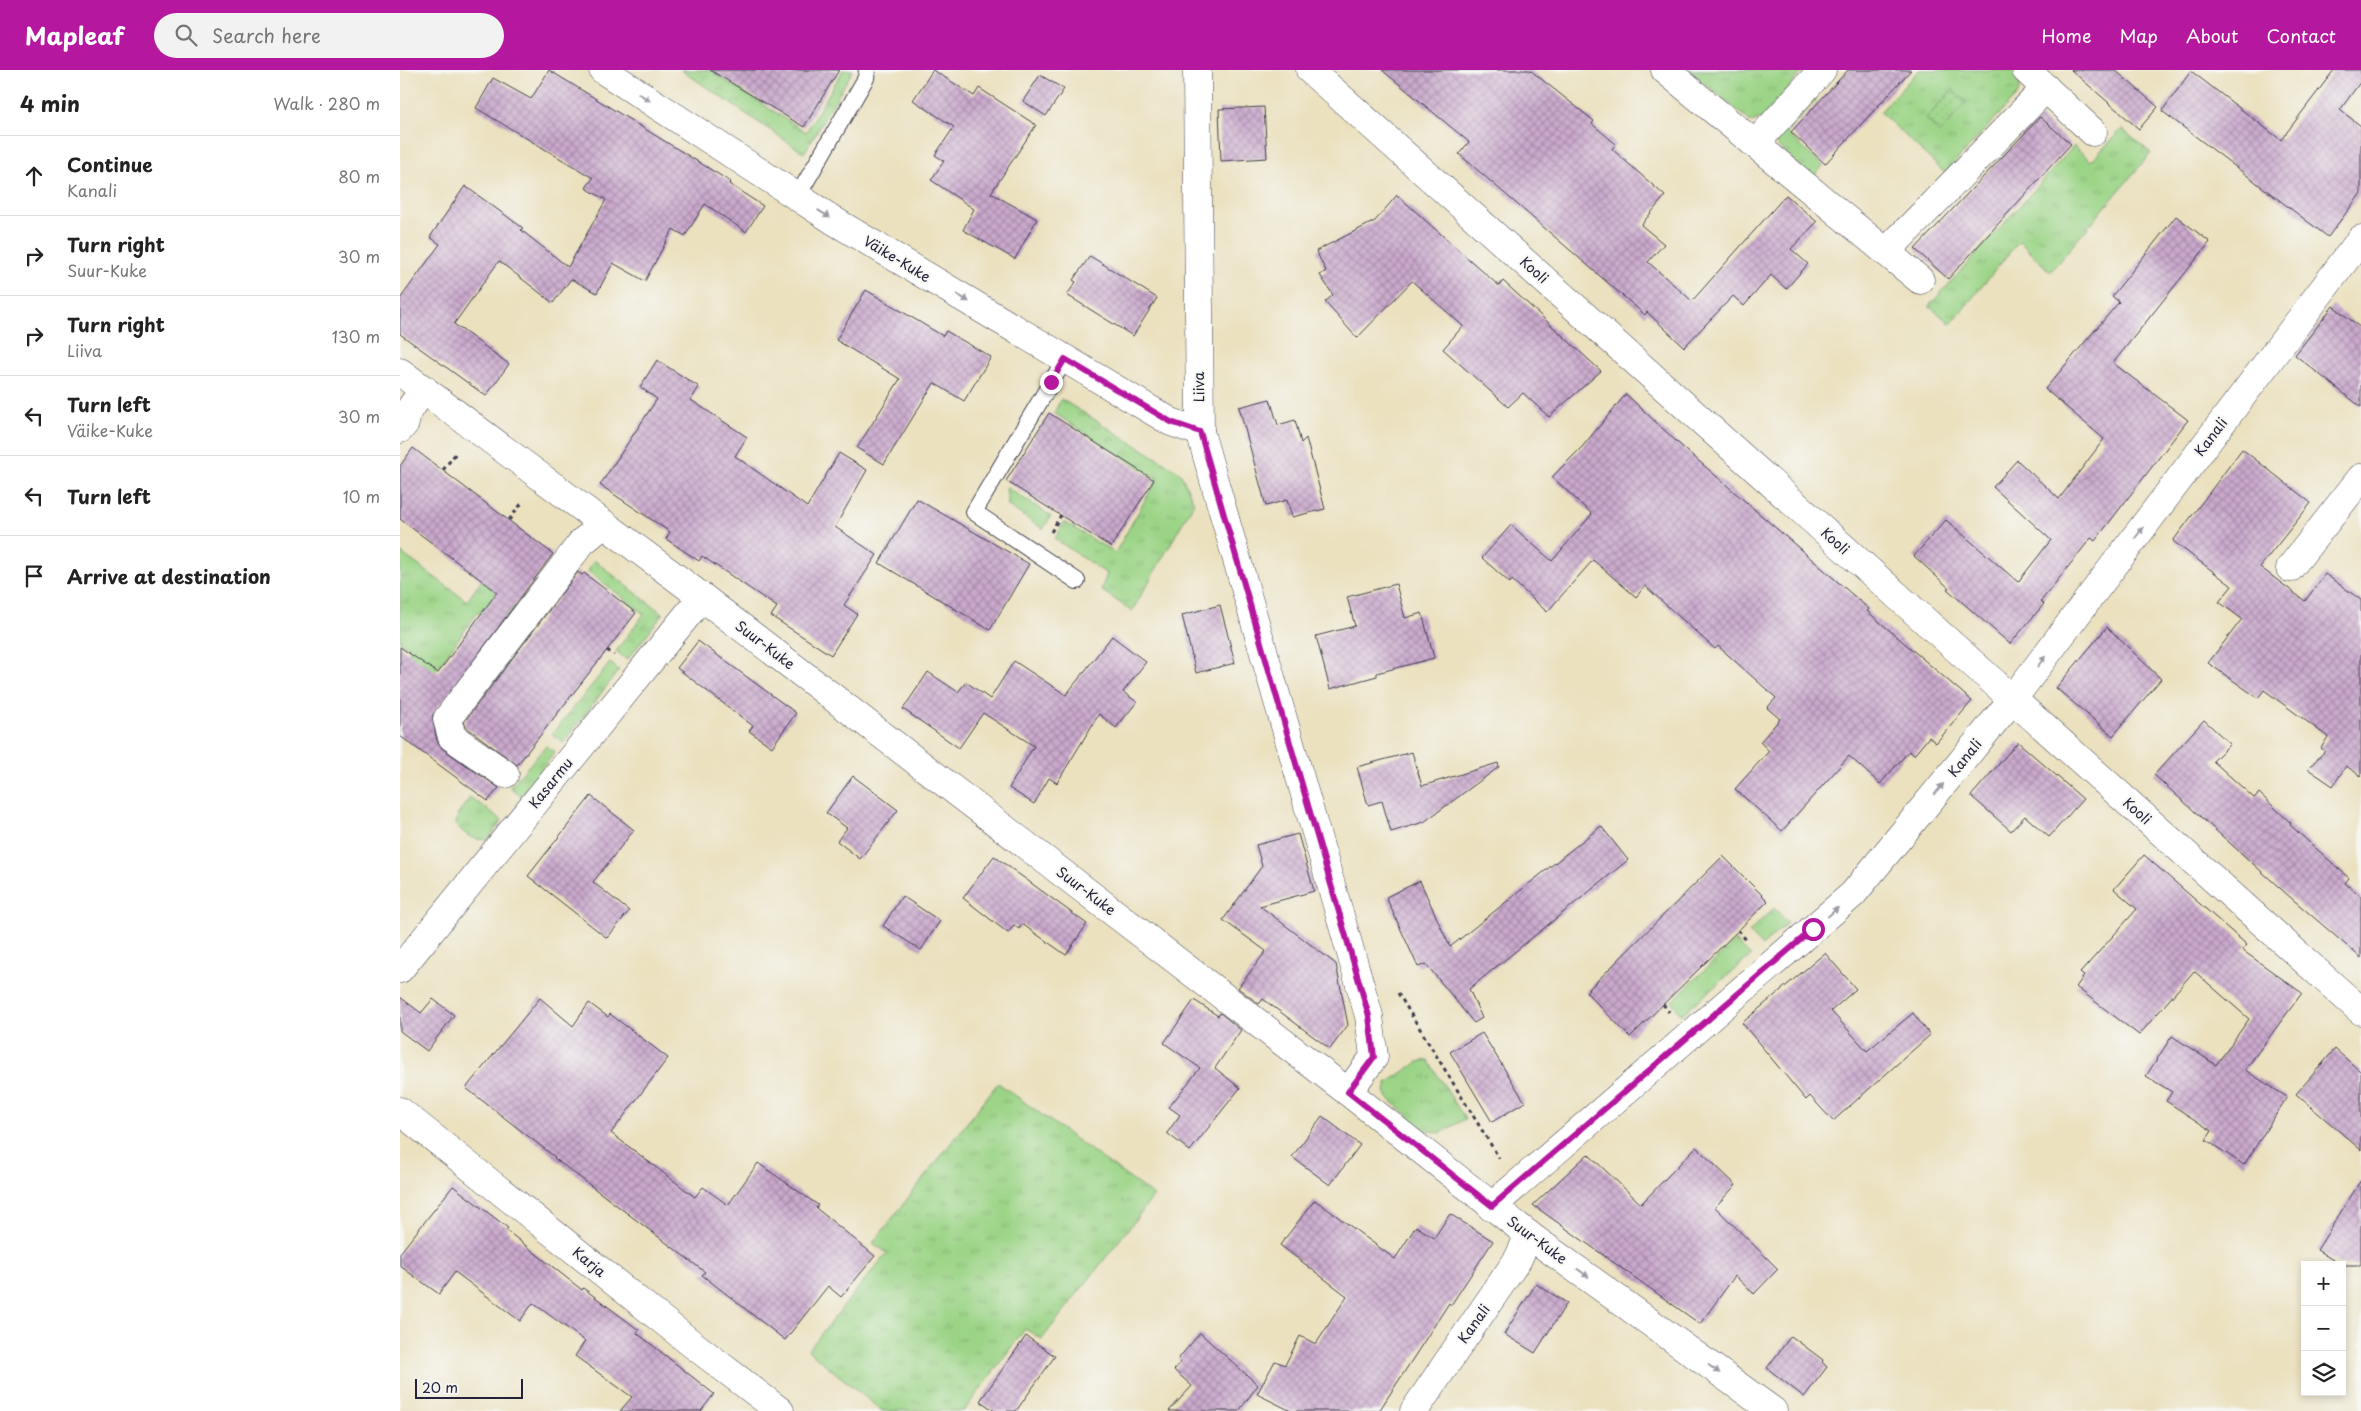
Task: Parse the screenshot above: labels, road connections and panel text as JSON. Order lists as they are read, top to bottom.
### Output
{
  "streets": {
    "street": [
      "Väike-Kuke",
      "Kooli",
      "Liiva",
      "Kanali",
      "Suur-Kuke",
      "Kasarmu",
      "Karja"
    ]
  },
  "crossings": [
    ["Väike-Kuke", "Liiva"],
    ["Kooli", "Kanali"],
    ["Liiva", "Suur-Kuke"],
    ["Kanali", "Suur-Kuke"],
    ["Suur-Kuke", "Kasarmu"]
  ],
  "one_way": ["Väike-Kuke", "Kanali"],
  "scale_bar": "20 m",
  "page": {
    "header": "Mapleaf",
    "search": "Search here",
    "nav": [
      "Home",
      "Map",
      "About",
      "Contact"
    ],
    "heading": ["4 min", "Walk · 280 m"],
    "list": [
      ["Continue", "Kanali", "80 m"],
      ["Turn right", "Suur-Kuke", "30 m"],
      ["Turn right", "Liiva", "130 m"],
      ["Turn left", "Väike-Kuke", "30 m"],
      ["Turn left", "10 m"],
      "Arrive at destination"
    ],
    "map_buttons": ["+", "−"],
    "scale": "20 m"
  }
}
